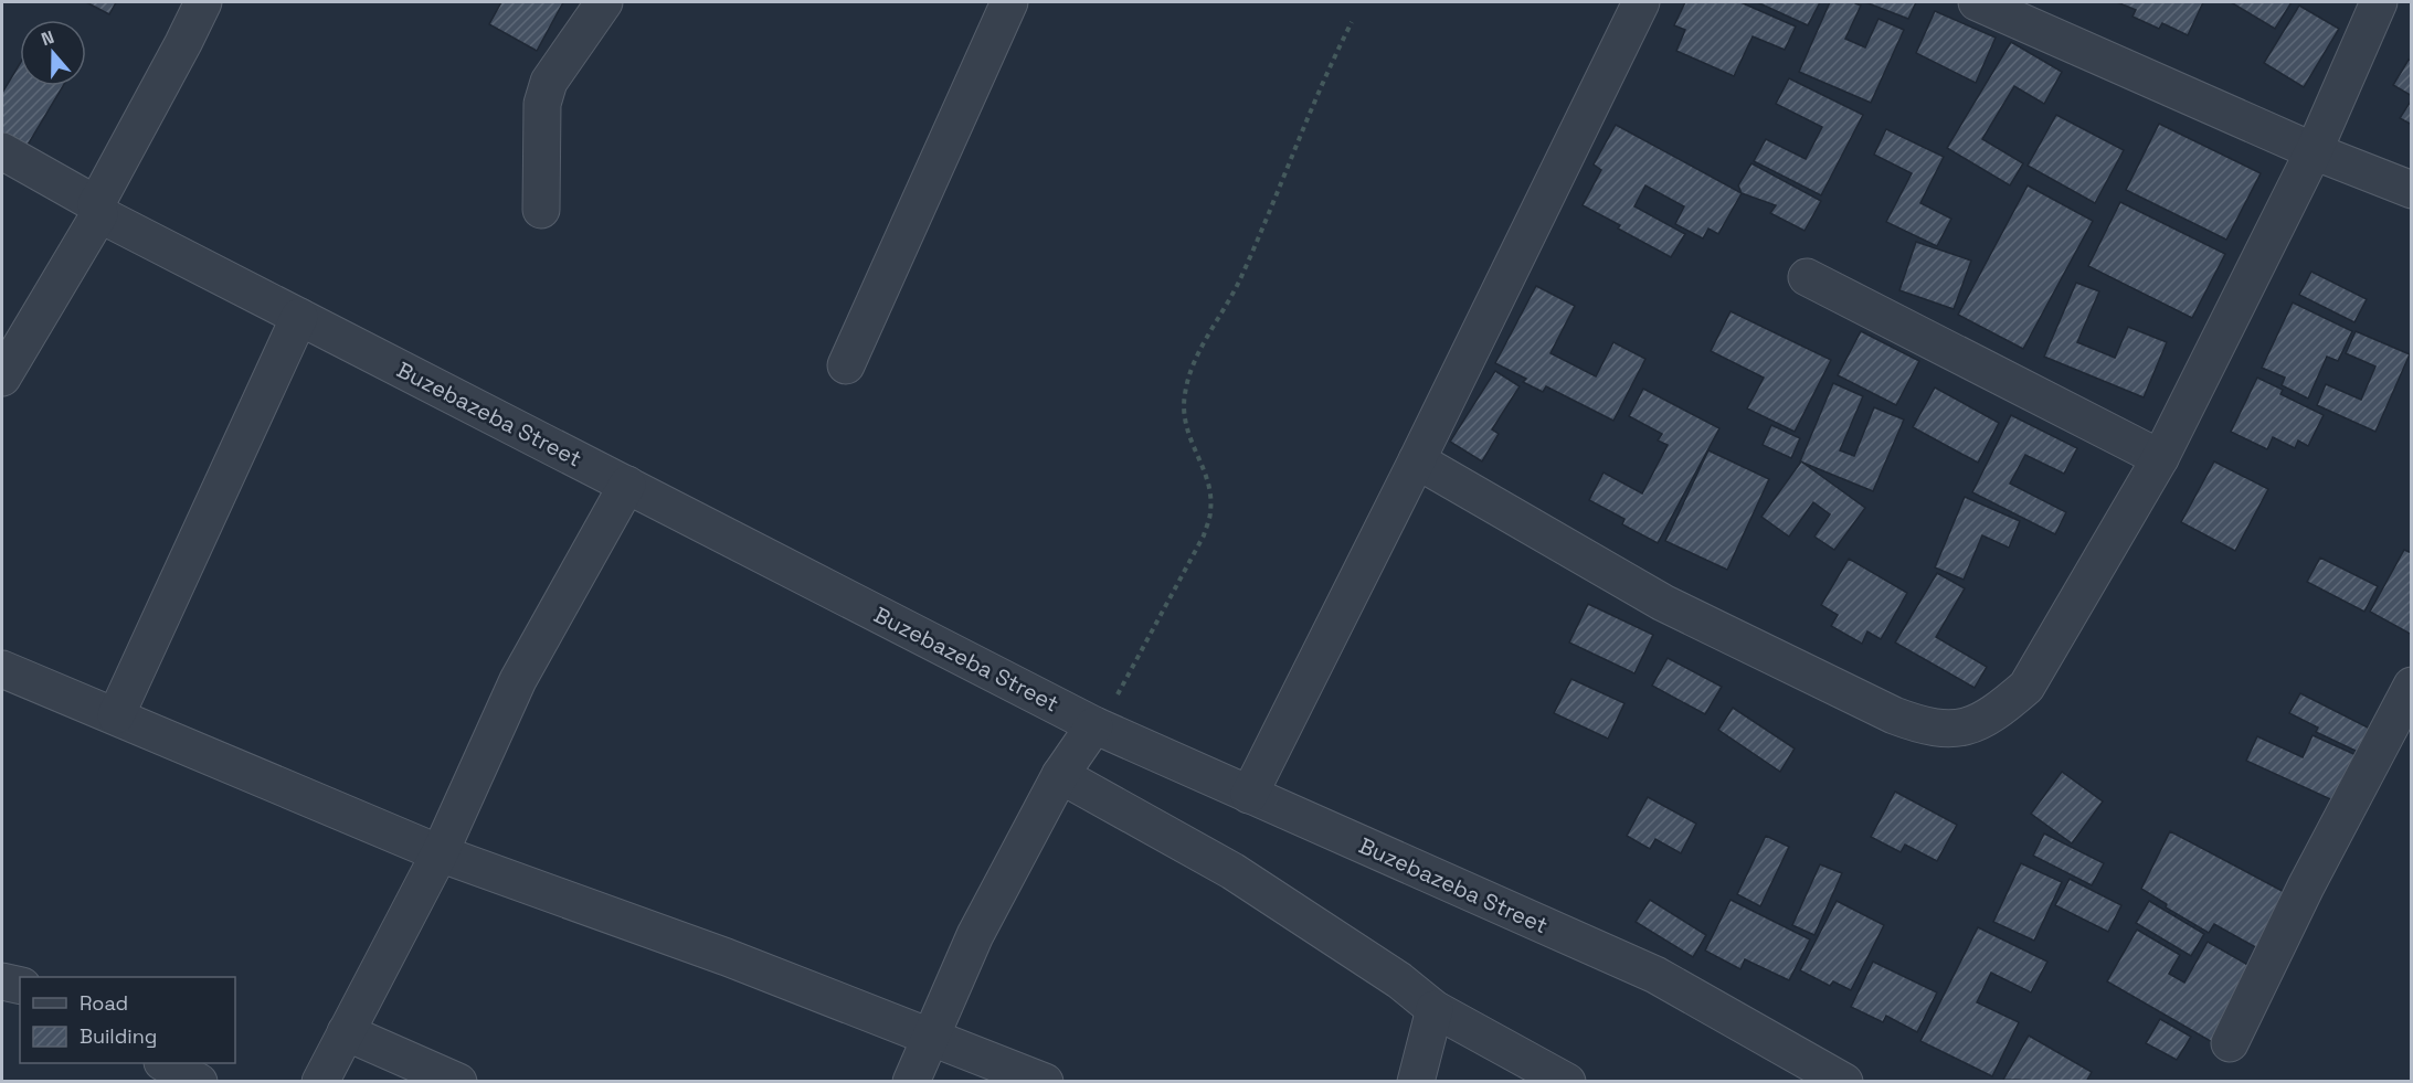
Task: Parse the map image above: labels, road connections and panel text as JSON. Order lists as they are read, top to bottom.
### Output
{
  "streets": {
    "street": ["Buzebazeba Street"]
  },
  "legend": ["Road", "Building"],
  "north": "top"
}
